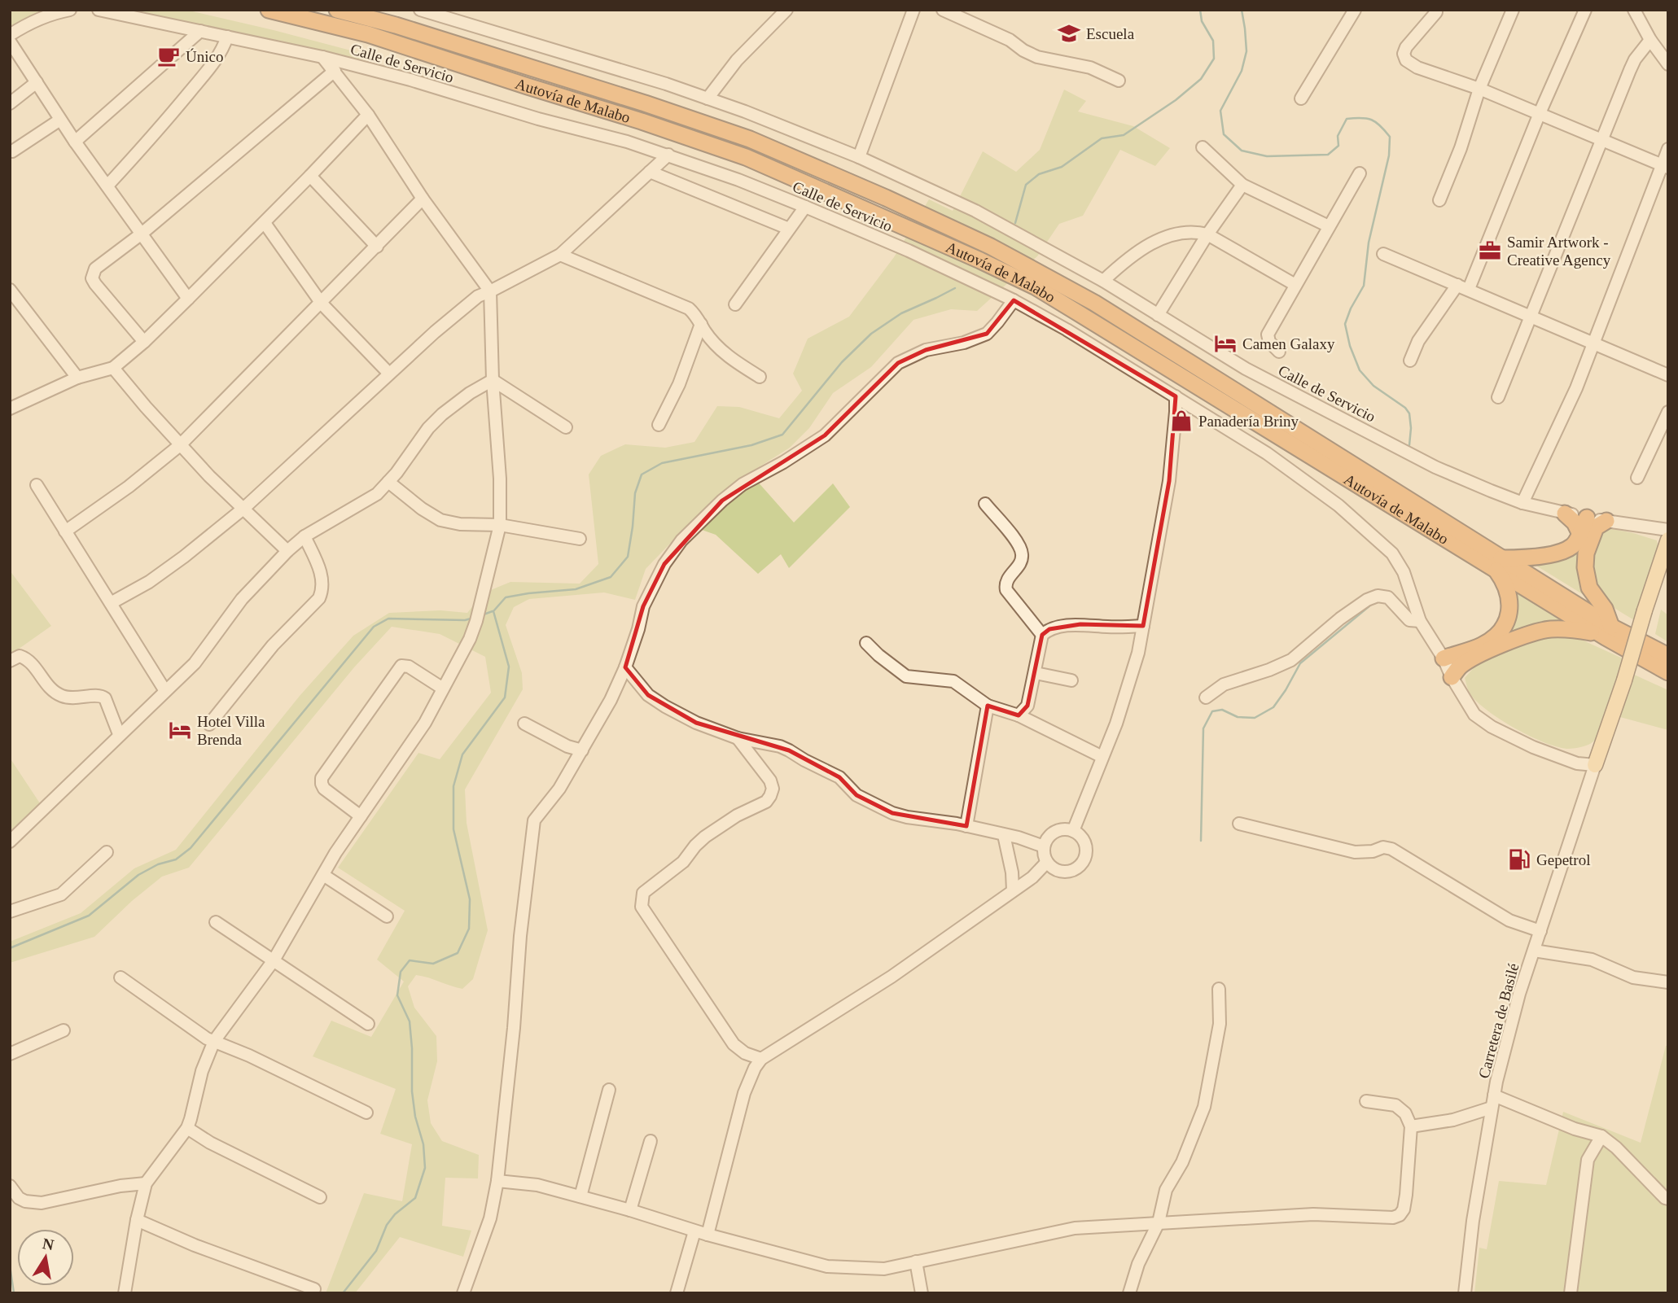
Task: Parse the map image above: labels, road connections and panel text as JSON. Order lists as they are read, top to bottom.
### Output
{
  "streets": {
    "highway": ["Autovía de Malabo"],
    "street": ["Calle de Servicio", "Carretera de Basilé"]
  },
  "crossings": [
    ["Calle de Servicio", "Carretera de Basilé"]
  ],
  "places": {
    "school or university": ["Escuela"],
    "cafe": ["Único"],
    "office": ["Samir Artwork - Creative Agency"],
    "hotel": ["Camen Galaxy", "Hotel Villa Brenda"],
    "shop": ["Panadería Briny"],
    "fuel station": ["Gepetrol"]
  },
  "north": "top"
}
